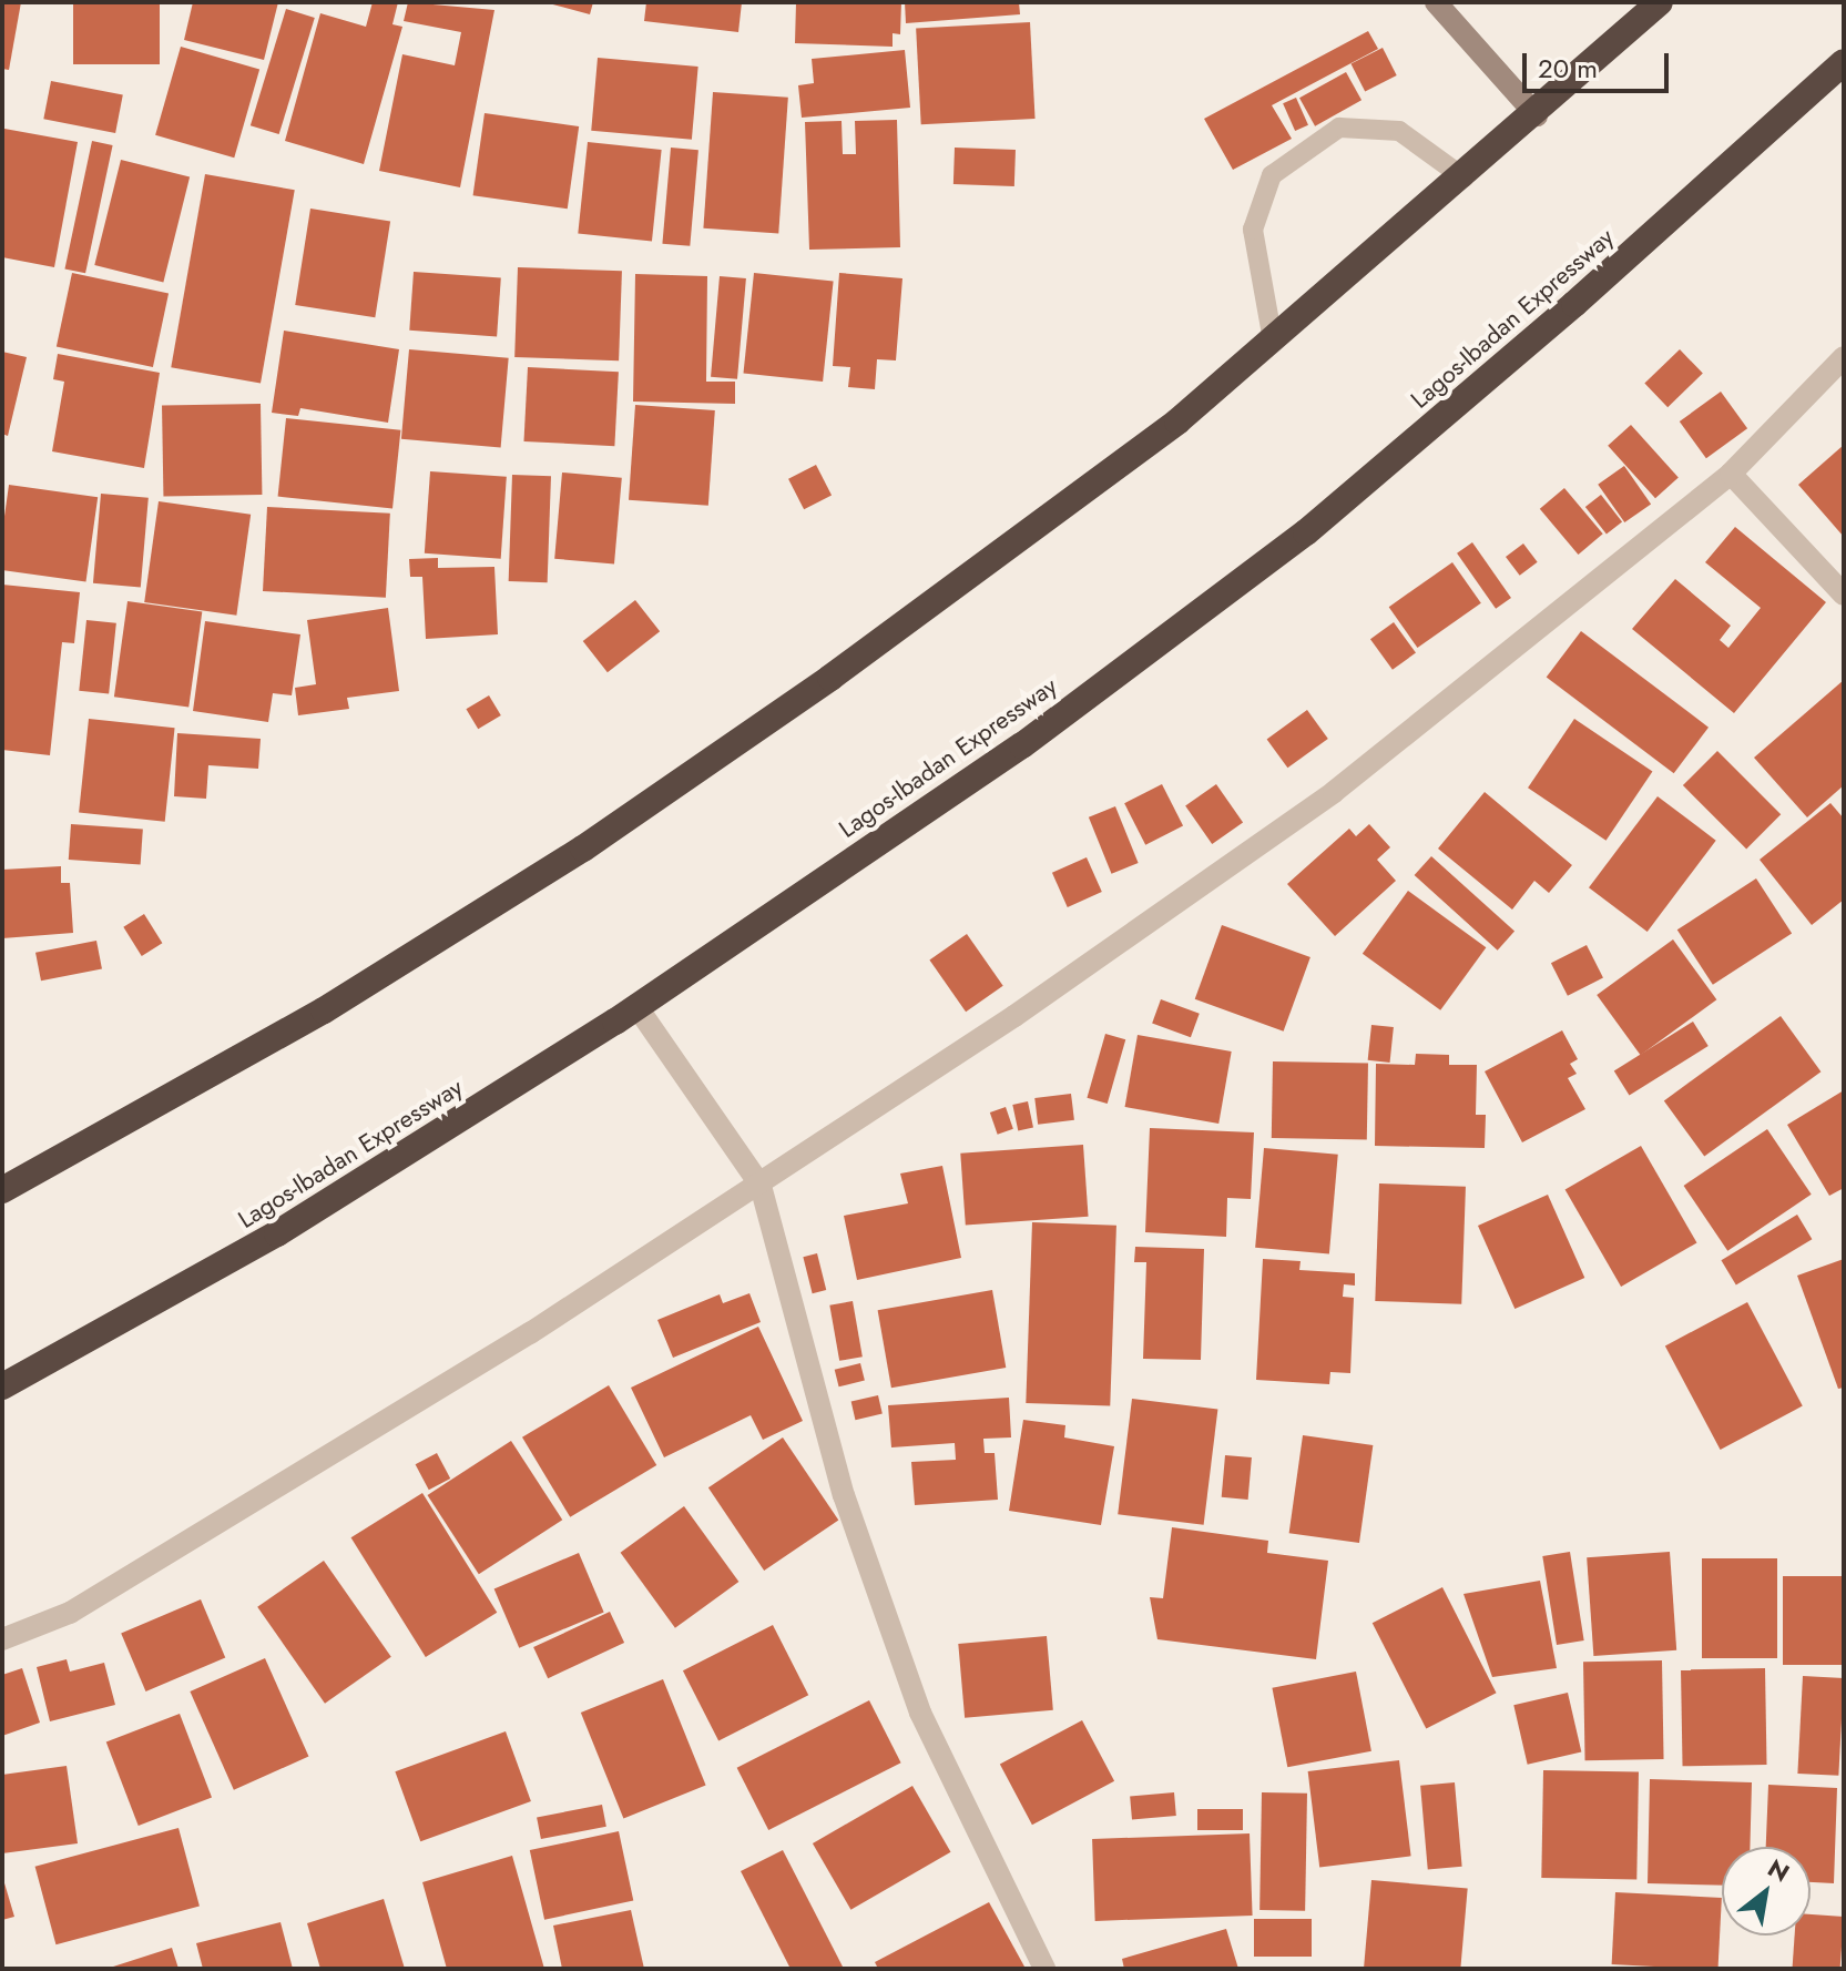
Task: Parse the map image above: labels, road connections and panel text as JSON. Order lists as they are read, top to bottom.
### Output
{
  "streets": {
    "highway": ["Lagos-Ibadan Expressway"]
  },
  "scale_bar": "20 m",
  "north": "top right"
}
